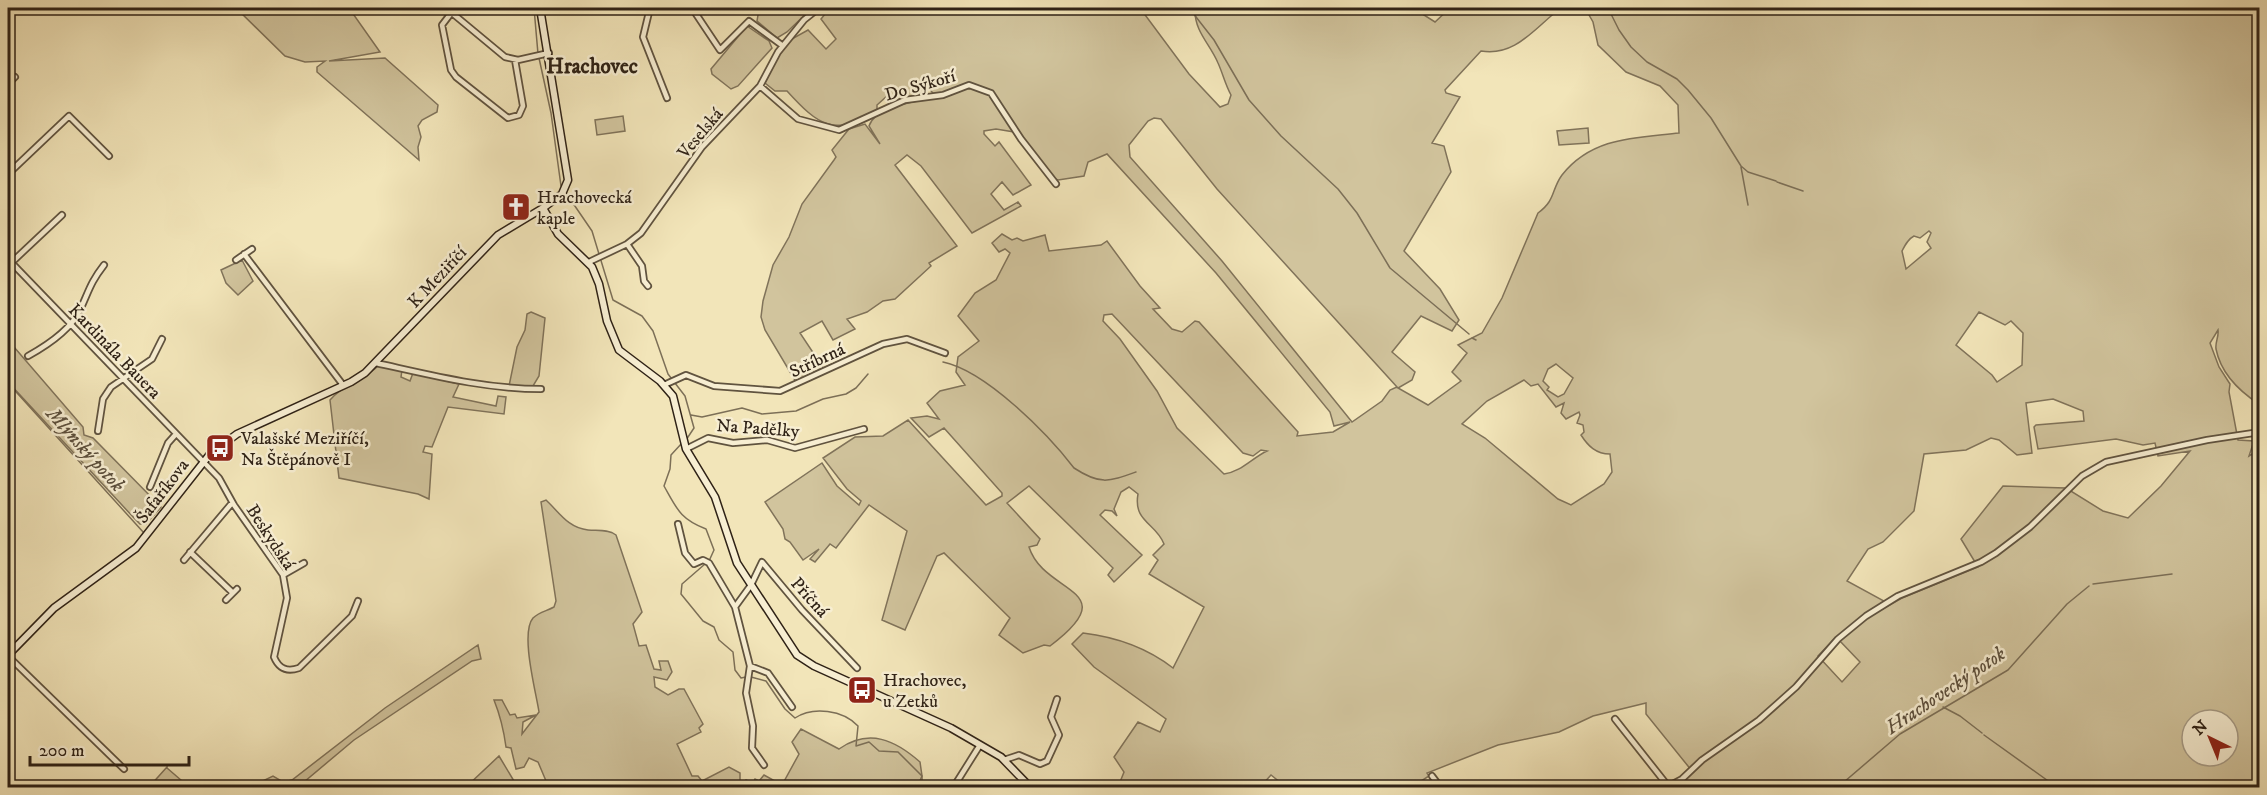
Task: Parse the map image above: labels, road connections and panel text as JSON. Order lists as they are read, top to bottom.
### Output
{
  "streets": {
    "street": [
      "Do Sýkoří",
      "Veselská",
      "K Meziříčí",
      "Kardinála Bauera",
      "Stříbrná",
      "Na Padělky",
      "Šafaříkova",
      "Beskydská",
      "Příčná"
    ]
  },
  "crossings": [
    ["Do Sýkoří", "Veselská"],
    ["K Meziříčí", "Šafaříkova"],
    ["Kardinála Bauera", "Šafaříkova"],
    ["Kardinála Bauera", "Beskydská"],
    ["Šafaříkova", "Beskydská"]
  ],
  "districts": ["Hrachovec"],
  "water": ["Mlýnský potok", "Hrachovecký potok"],
  "places": {
    "church": ["Hrachovecká kaple"],
    "bus stop": ["Valašské Meziříčí, Na Štěpánově I", "Hrachovec, u Zetků"]
  },
  "scale_bar": "200 m",
  "north": "top left"
}
